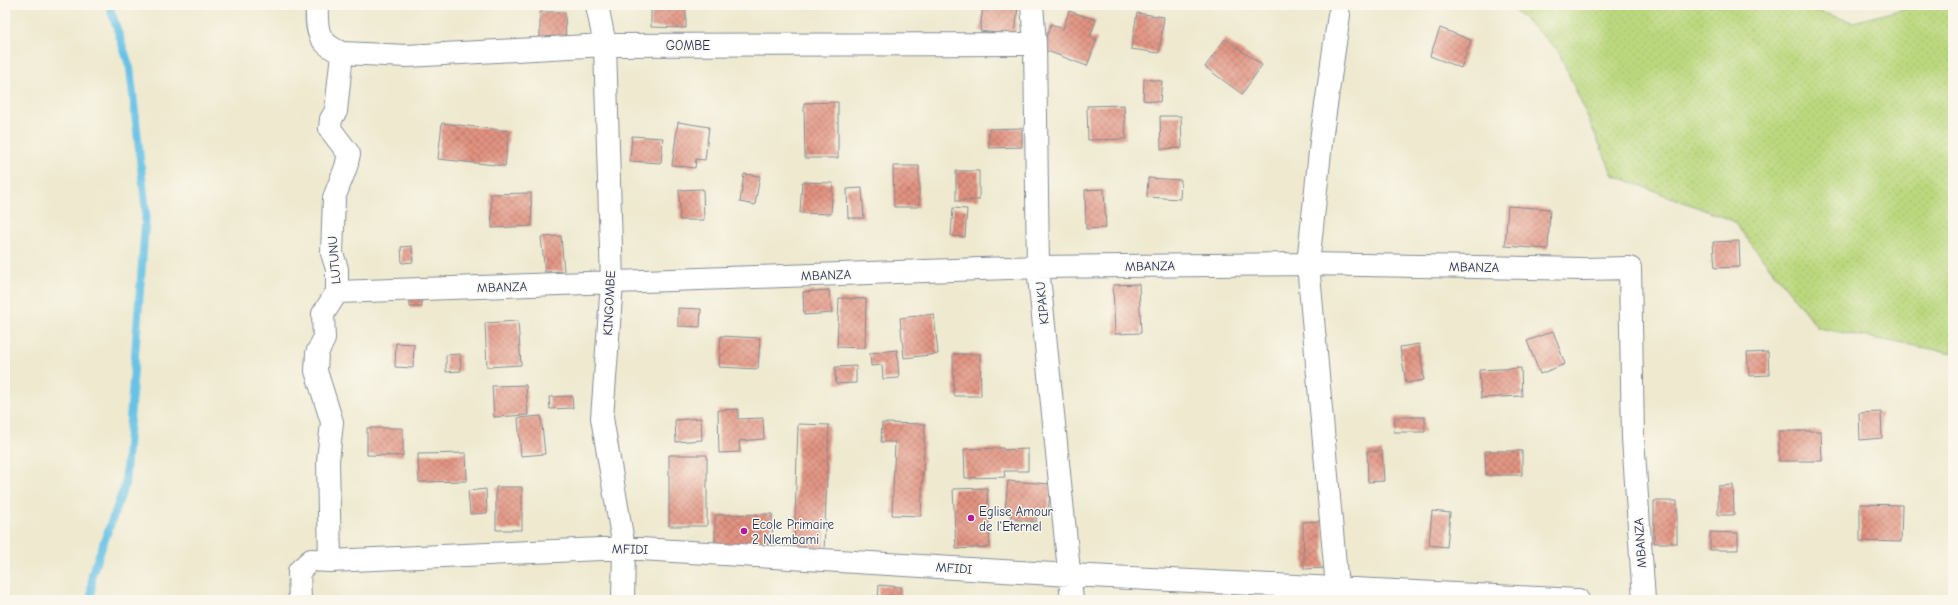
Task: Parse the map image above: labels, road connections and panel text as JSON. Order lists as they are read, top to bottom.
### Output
{
  "streets": {
    "street": [
      "GOMBE",
      "LUTUNU",
      "MBANZA",
      "KINGOMBE",
      "KIPAKU",
      "MFIDI"
    ]
  },
  "crossings": [
    ["GOMBE", "LUTUNU"],
    ["GOMBE", "KINGOMBE"],
    ["GOMBE", "KIPAKU"],
    ["LUTUNU", "MBANZA"],
    ["LUTUNU", "MFIDI"],
    ["MBANZA", "KINGOMBE"],
    ["MBANZA", "KIPAKU"],
    ["KINGOMBE", "MFIDI"],
    ["KIPAKU", "MFIDI"]
  ],
  "places": ["Eglise Amour de l'Eternel", "Ecole Primaire 2 Nlembami"]
}
